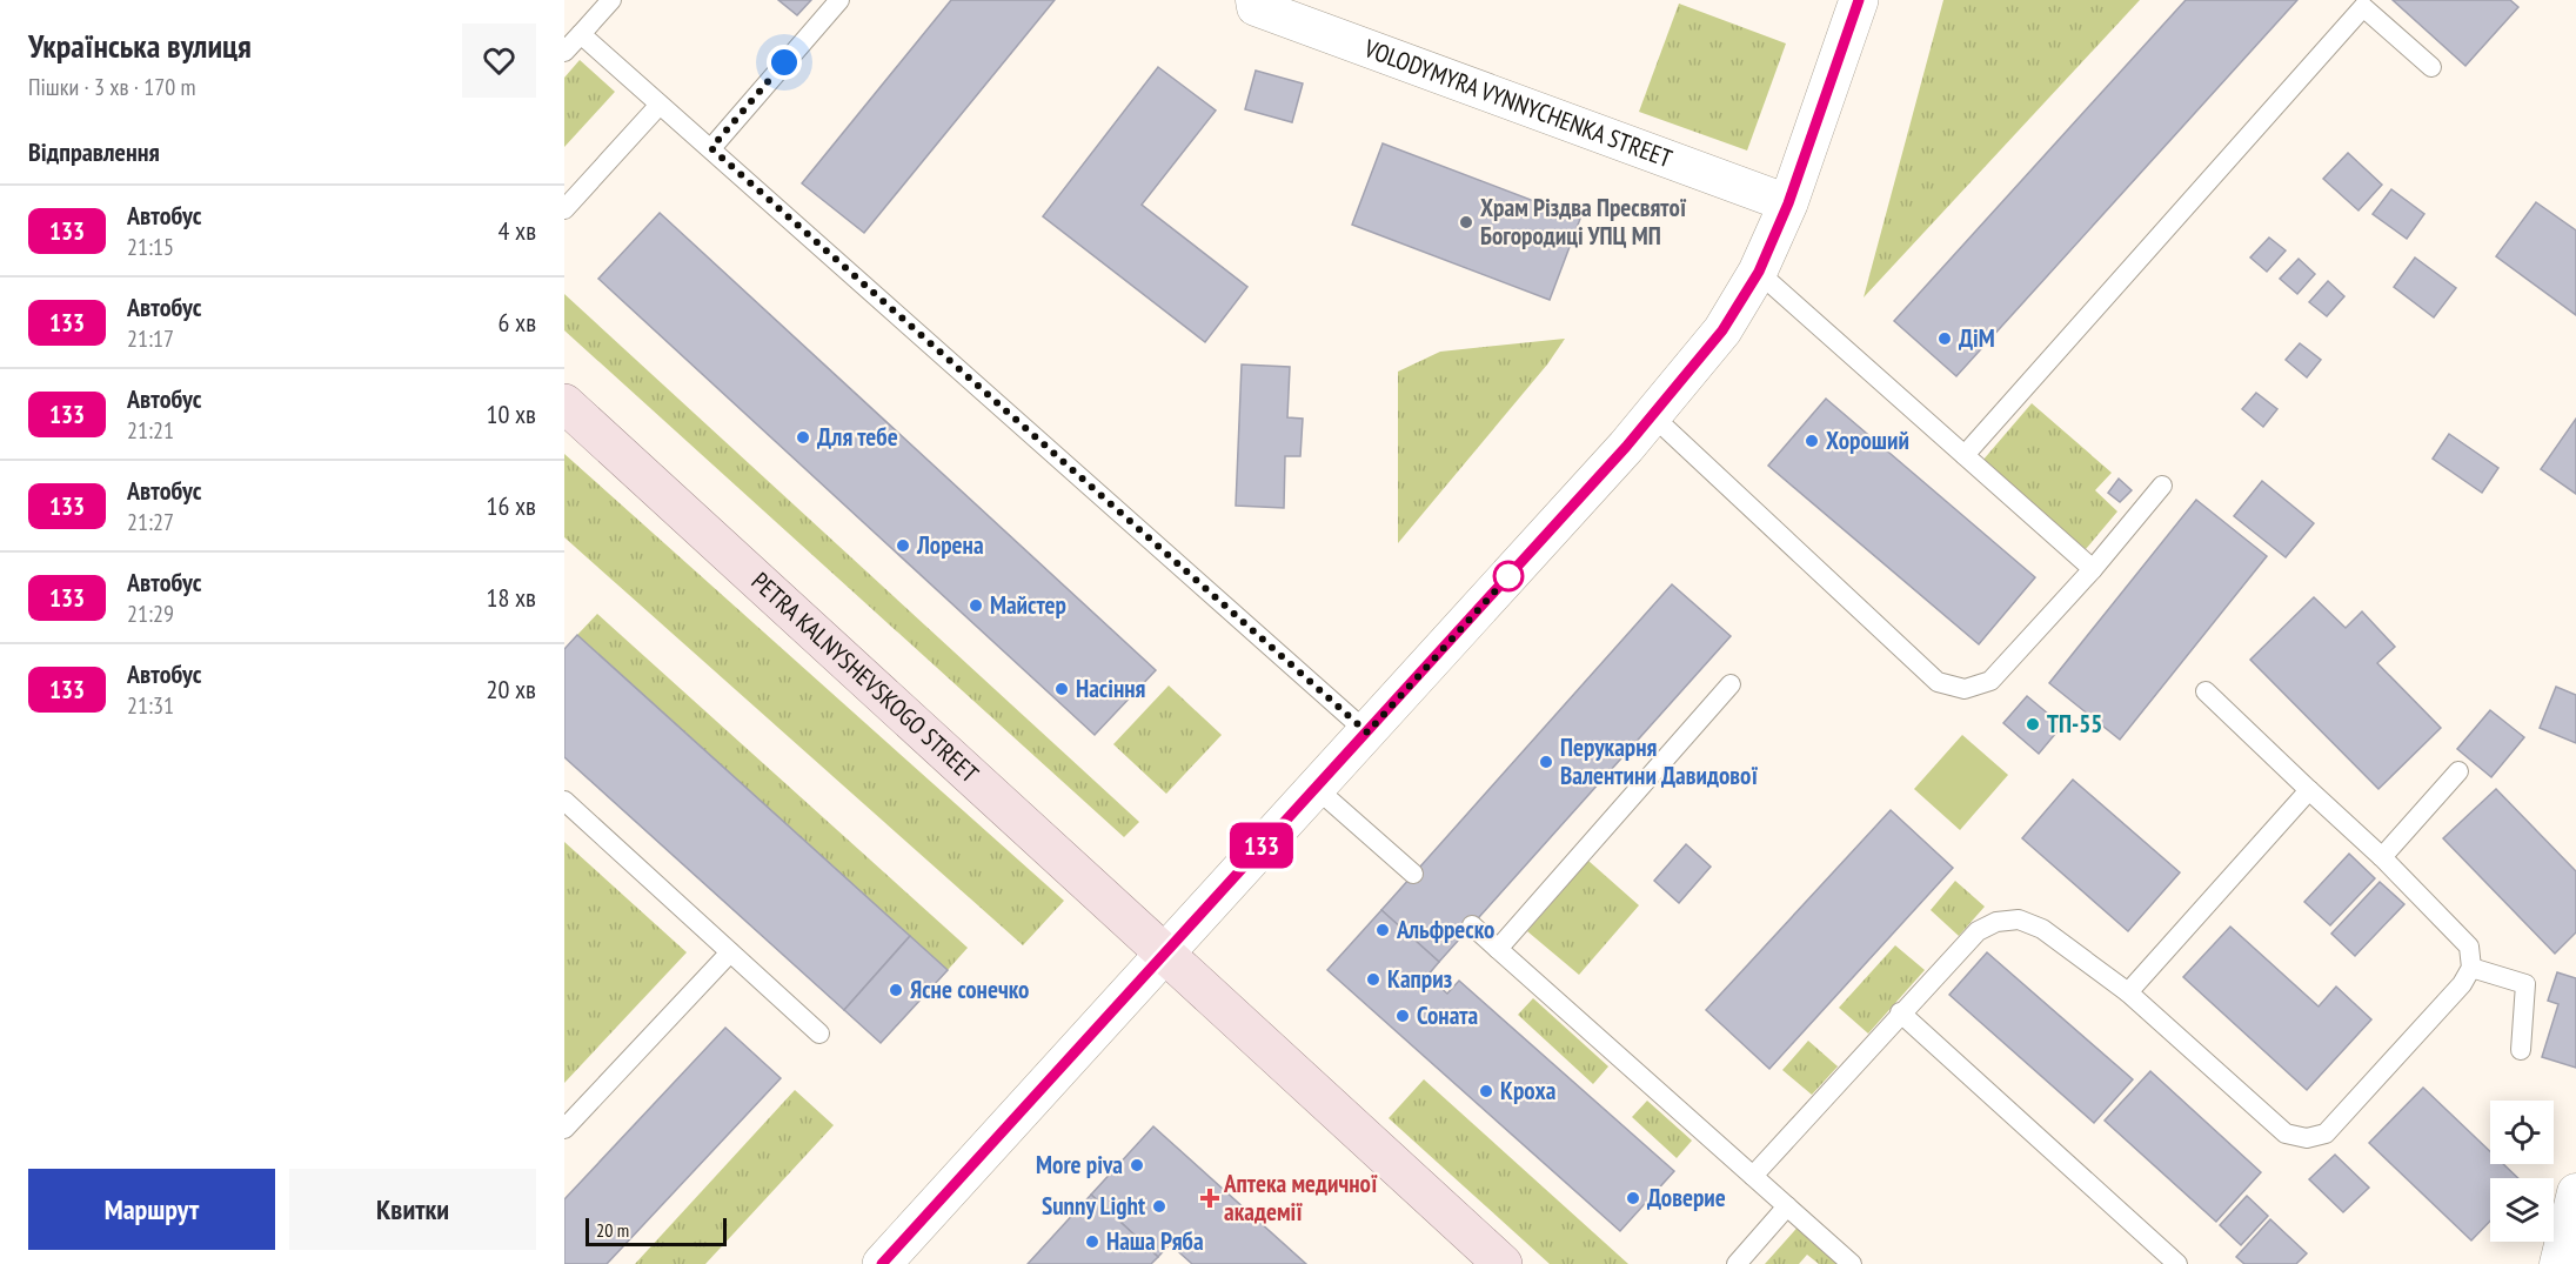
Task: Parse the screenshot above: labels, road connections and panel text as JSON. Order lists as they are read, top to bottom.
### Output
{
  "streets": {
    "main road": ["PETRA KALNYSHEVSKOGO STREET"],
    "street": ["VOLODYMYRA VYNNYCHENKA STREET"]
  },
  "places": {
    "other": [
      "Храм Різдва Пресвятої Богородиці УПЦ МП",
      "ДіМ",
      "Для тебе",
      "Хороший",
      "Лорена",
      "Майстер",
      "Насіння",
      "ТП-55",
      "Перукарня Валентини Давидової",
      "Альфреско",
      "Каприз",
      "Ясне сонечко",
      "Соната",
      "Кроха",
      "More piva",
      "Доверие",
      "Sunny Light",
      "Наша Ряба"
    ],
    "health": ["Аптека медичної академії"]
  },
  "lines": ["bus line 133"],
  "scale_bar": "20 m",
  "page": {
    "heading": [
      ["Українська вулиця", "Пішки · 3 хв · 170 m"],
      "Відправлення"
    ],
    "on_map": "133",
    "list": [
      {
        "mark": "133",
        "name": "Автобус",
        "note": "21:15",
        "value": "4 хв"
      },
      {
        "mark": "133",
        "name": "Автобус",
        "note": "21:17",
        "value": "6 хв"
      },
      {
        "mark": "133",
        "name": "Автобус",
        "note": "21:21",
        "value": "10 хв"
      },
      {
        "mark": "133",
        "name": "Автобус",
        "note": "21:27",
        "value": "16 хв"
      },
      {
        "mark": "133",
        "name": "Автобус",
        "note": "21:29",
        "value": "18 хв"
      },
      {
        "mark": "133",
        "name": "Автобус",
        "note": "21:31",
        "value": "20 хв"
      }
    ],
    "buttons": ["Маршрут", "Квитки"],
    "scale": "20 m"
  }
}
